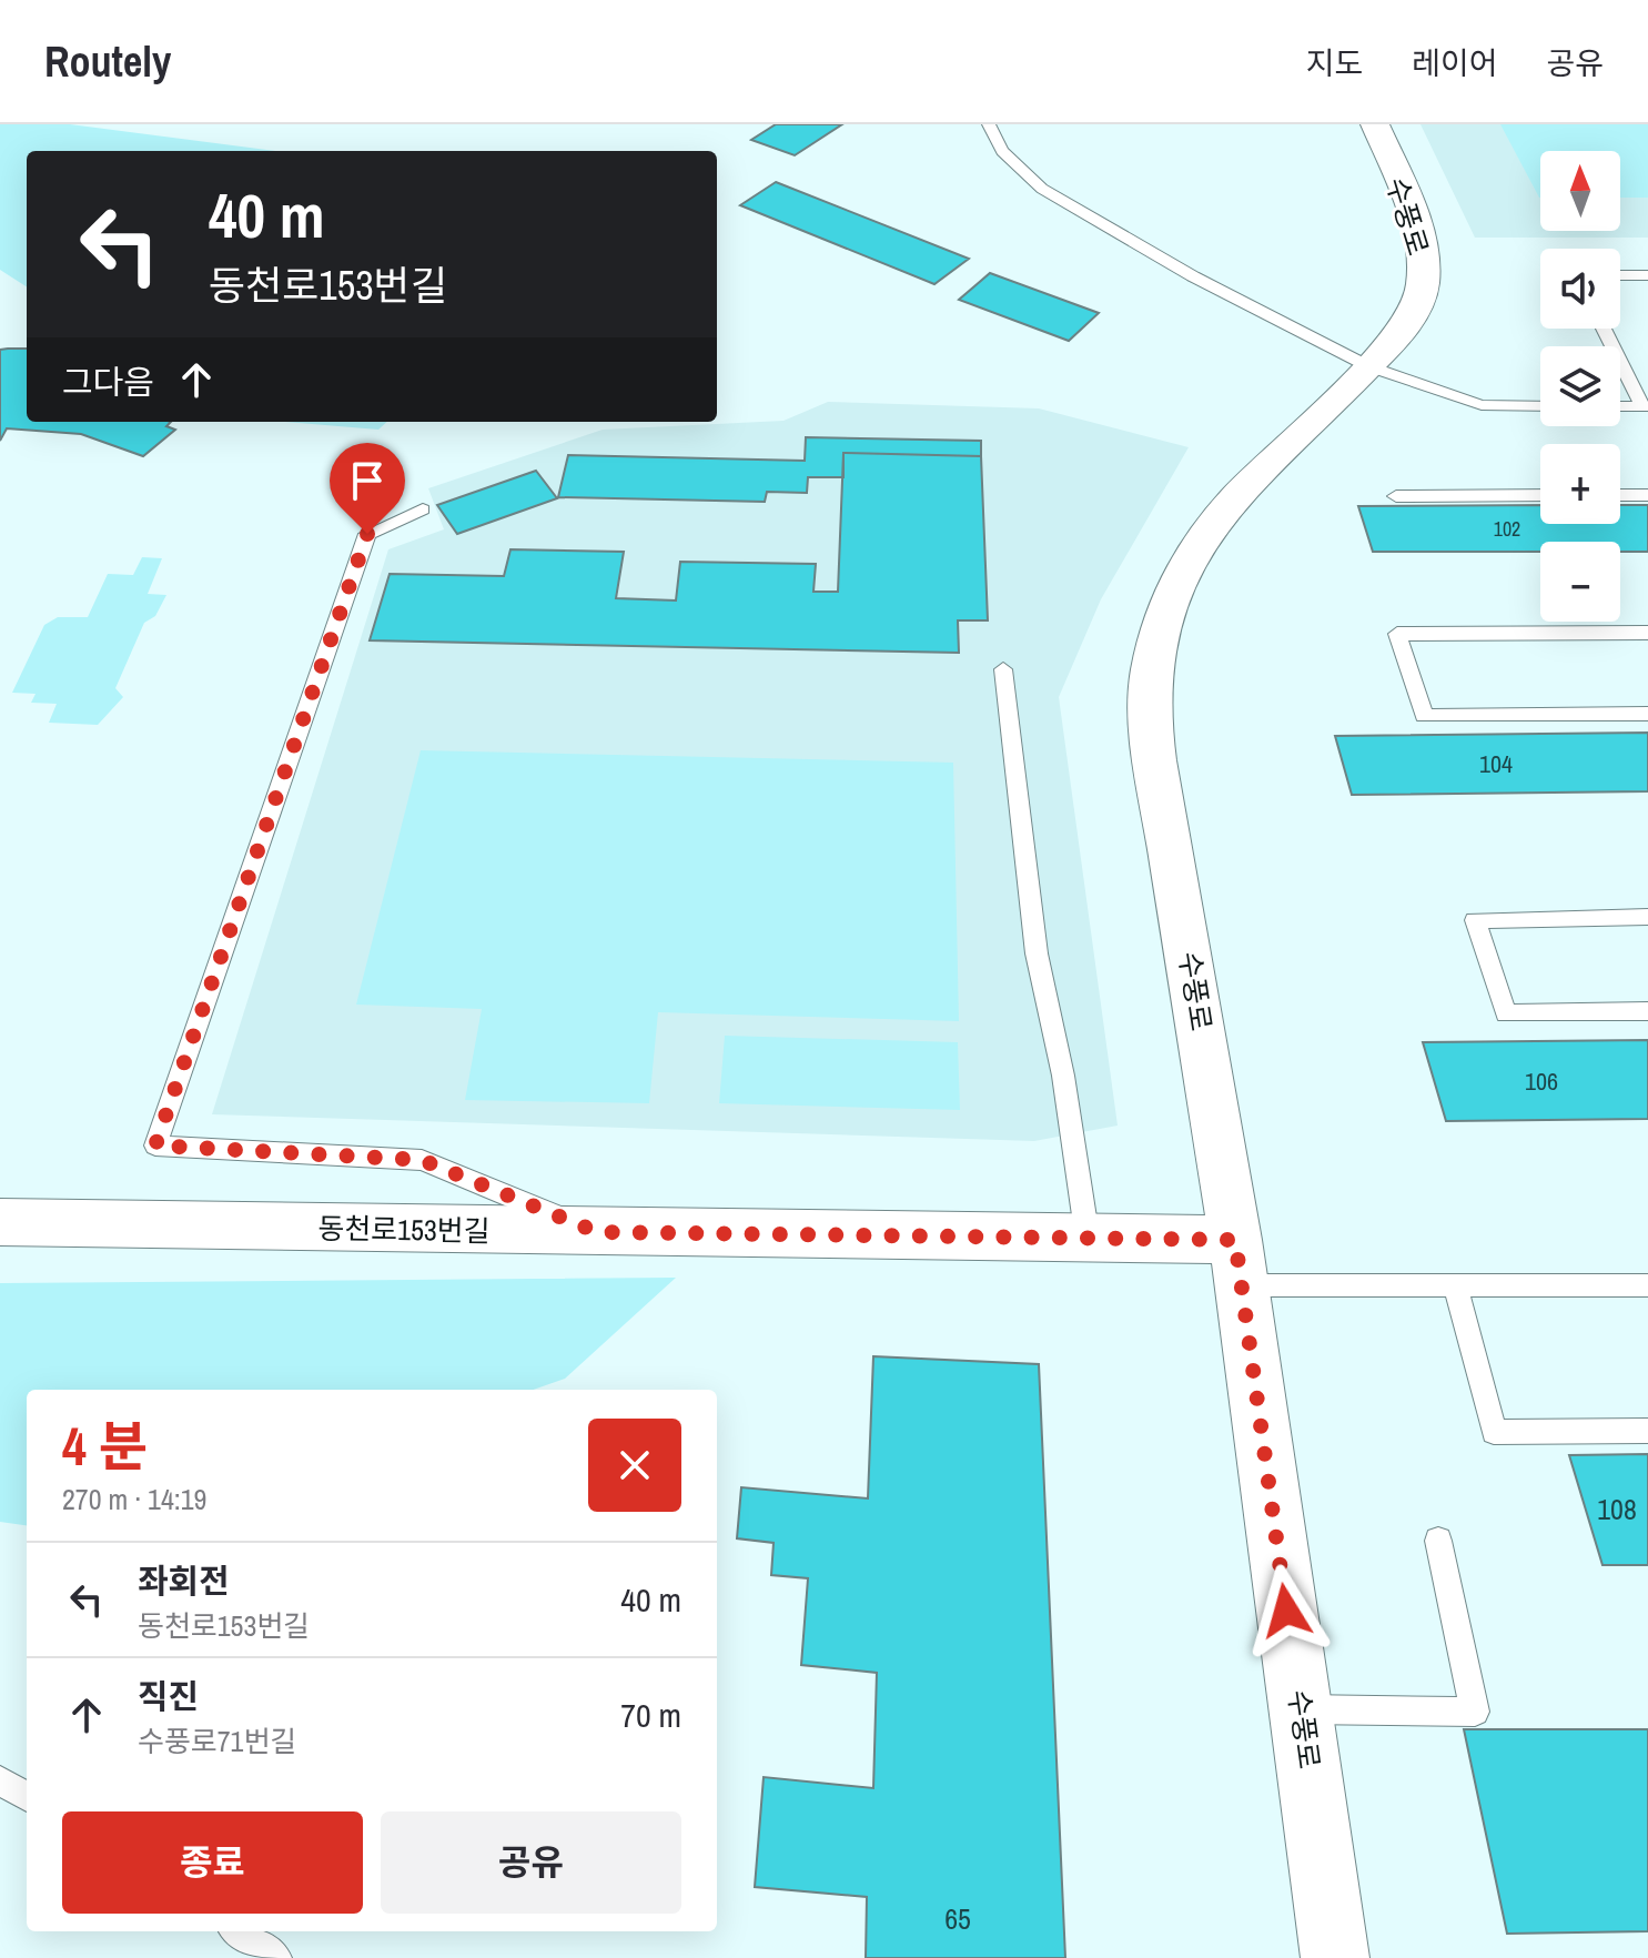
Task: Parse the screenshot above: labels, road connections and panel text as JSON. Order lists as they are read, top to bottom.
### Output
{
  "streets": {
    "street": ["수풍로", "동천로153번길"]
  },
  "crossings": [
    ["수풍로", "동천로153번길"]
  ],
  "house_numbers": [
    "102",
    "104",
    "106",
    "108",
    "65"
  ],
  "north": "top",
  "page": {
    "header": "Routely",
    "nav": ["지도", "레이어", "공유"],
    "map_buttons": ["+", "−"],
    "turn": ["40 m", "동천로153번길"],
    "then": "그다음",
    "heading": ["4 분", "270 m · 14:19"],
    "list": [
      {
        "name": "좌회전",
        "note": "동천로153번길",
        "value": "40 m"
      },
      {
        "name": "직진",
        "note": "수풍로71번길",
        "value": "70 m"
      }
    ],
    "buttons": ["종료", "공유"]
  }
}
